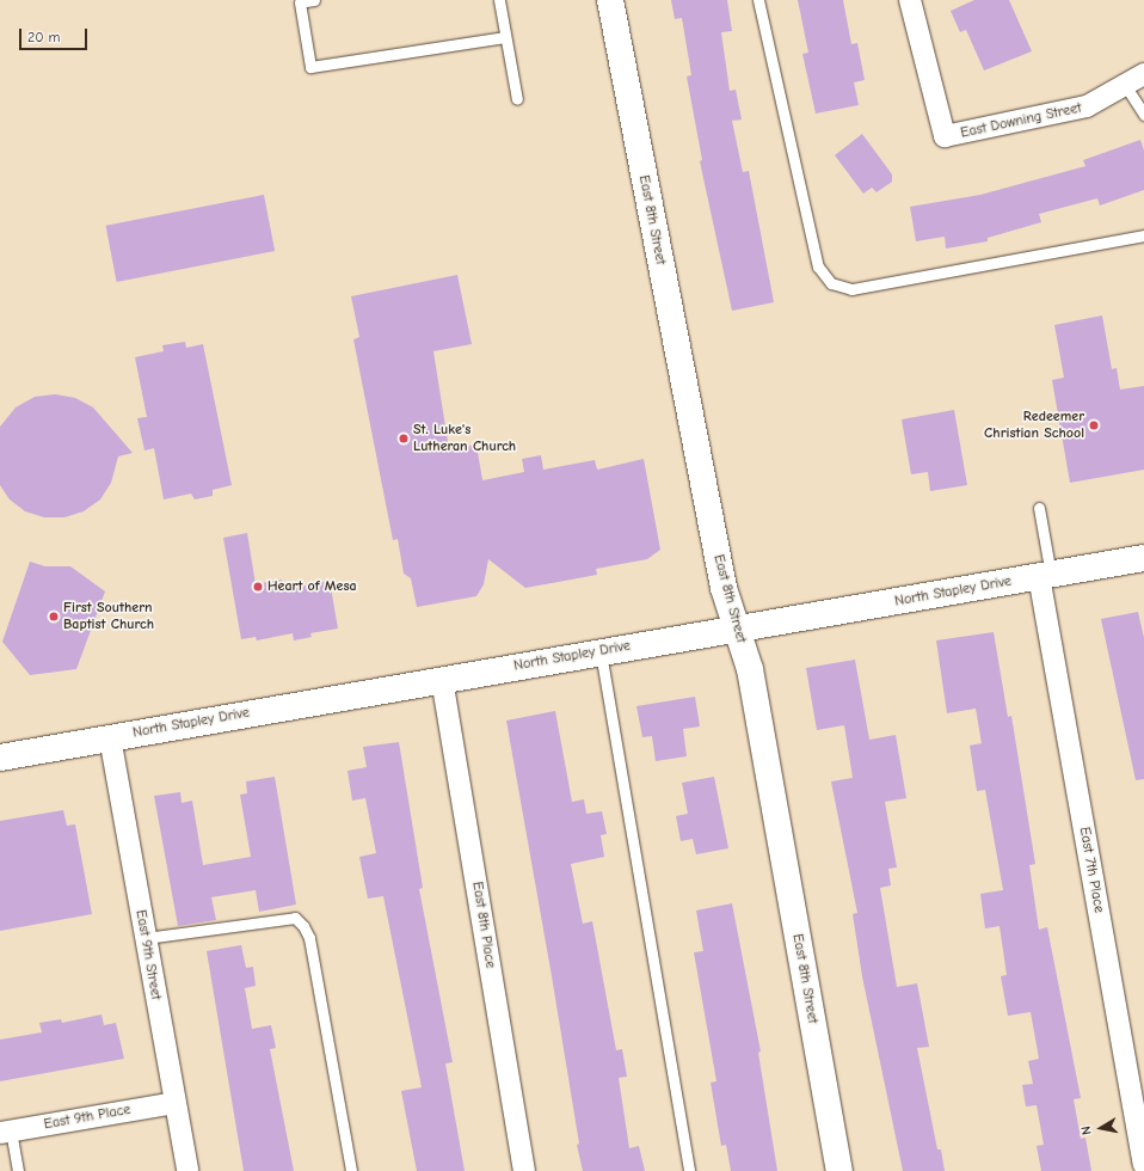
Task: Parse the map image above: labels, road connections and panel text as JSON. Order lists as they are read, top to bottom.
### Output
{
  "streets": {
    "street": [
      "East Downing Street",
      "East 8th Street",
      "North Stapley Drive",
      "East 7th Place",
      "East 8th Place",
      "East 9th Street",
      "East 9th Place"
    ]
  },
  "crossings": [
    ["East 8th Street", "North Stapley Drive"],
    ["North Stapley Drive", "East 7th Place"],
    ["North Stapley Drive", "East 8th Place"],
    ["North Stapley Drive", "East 9th Street"],
    ["East 9th Street", "East 9th Place"]
  ],
  "places": [
    "Redeemer Christian School",
    "St. Luke's Lutheran Church",
    "Heart of Mesa",
    "First Southern Baptist Church"
  ],
  "scale_bar": "20 m",
  "north": "left"
}
